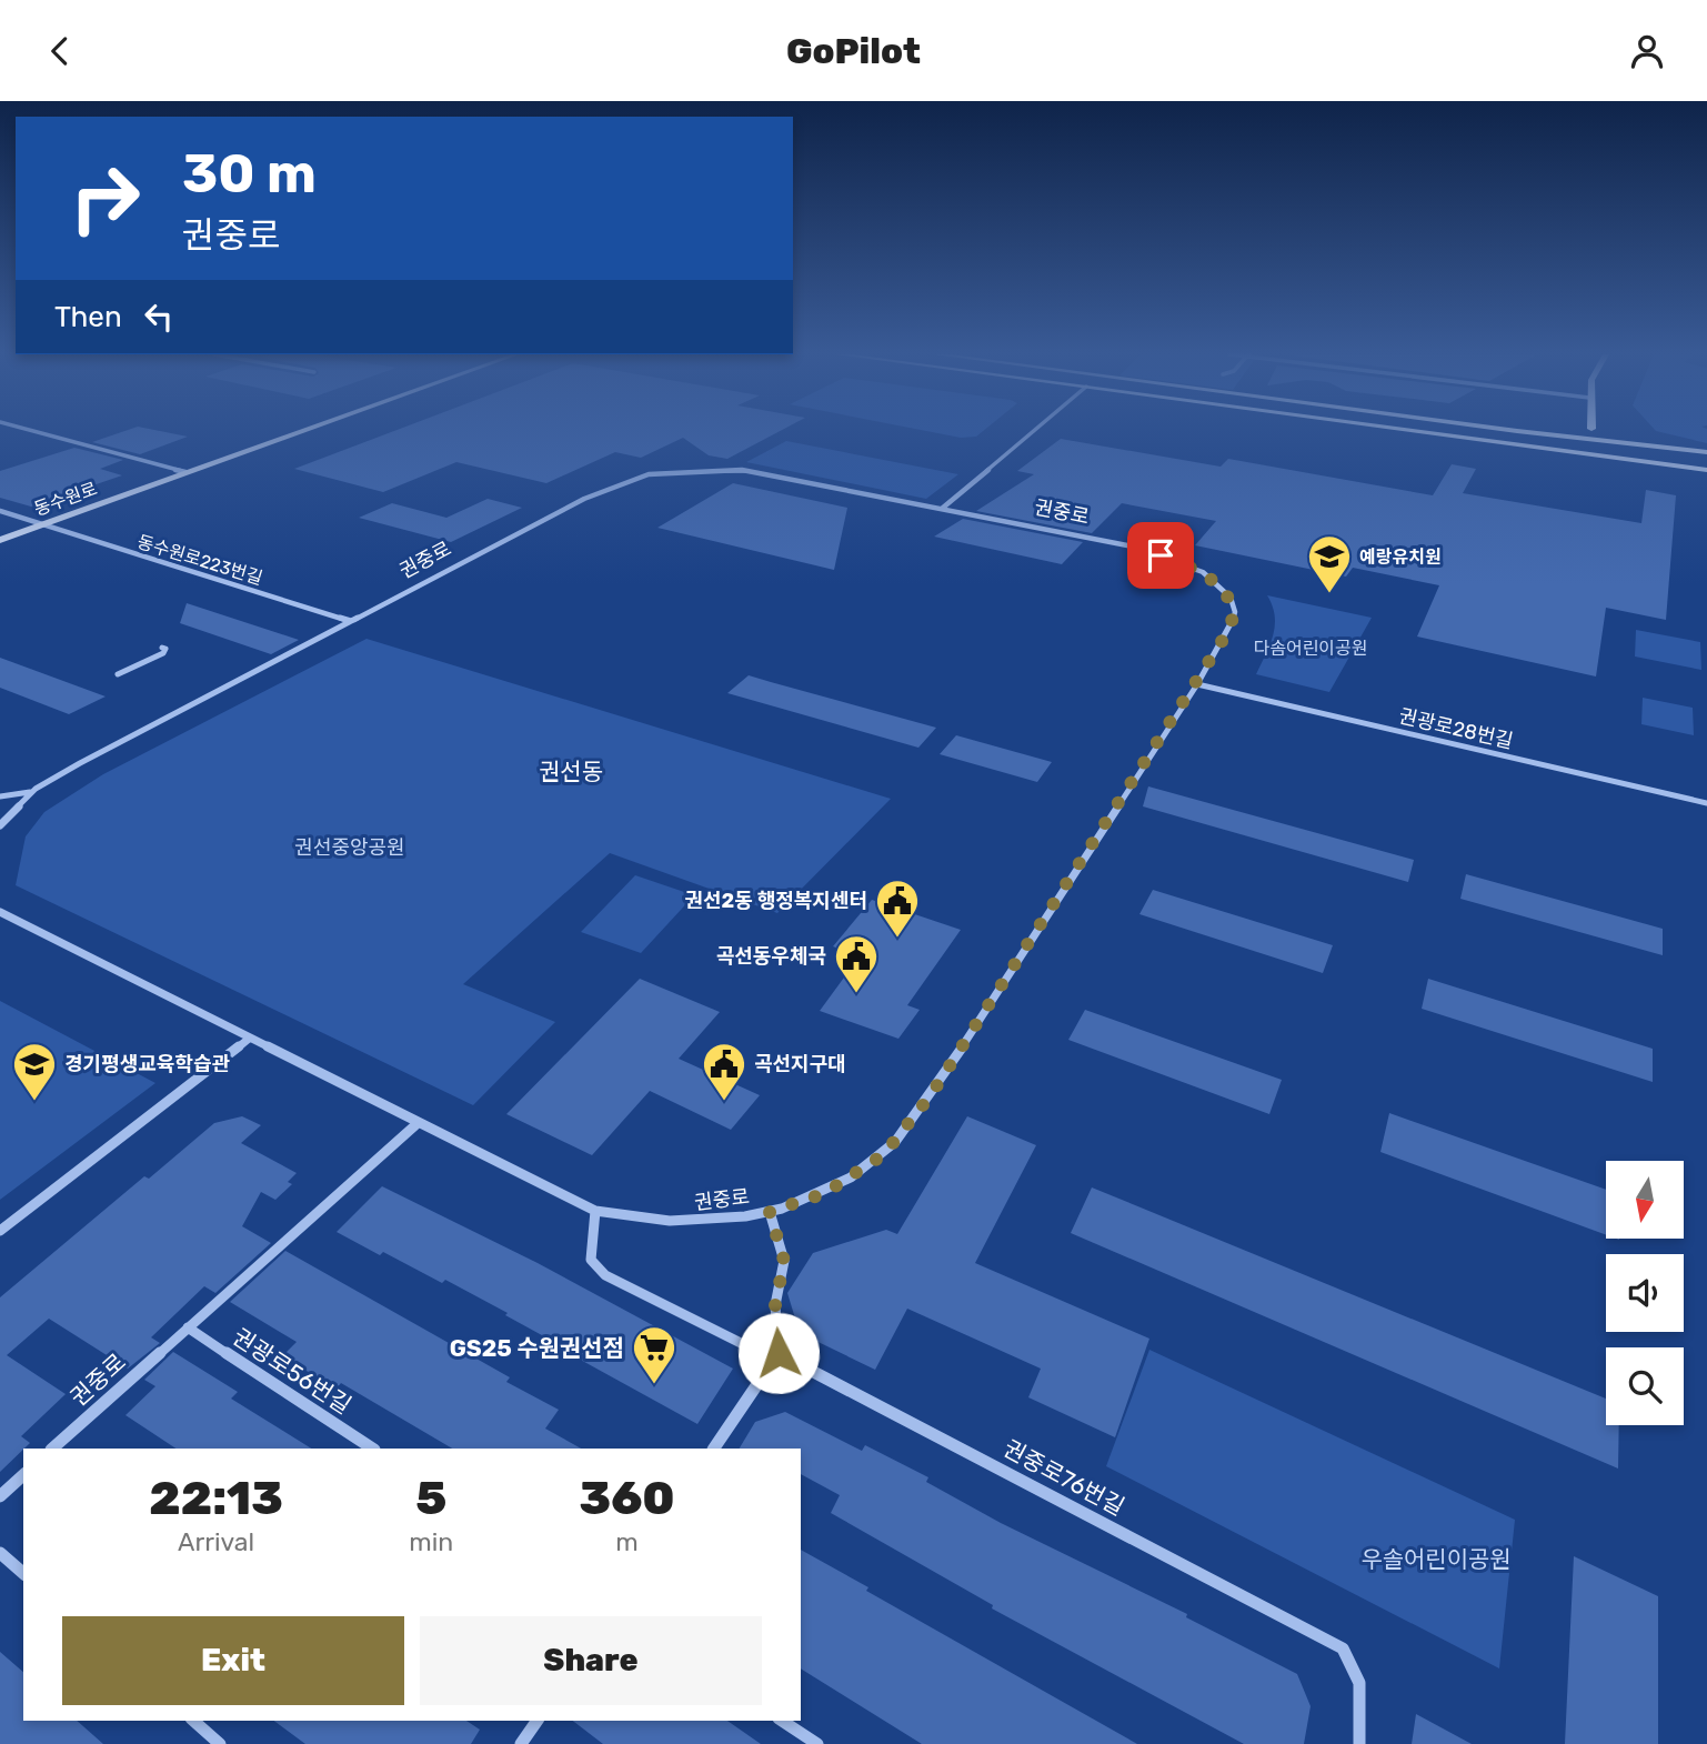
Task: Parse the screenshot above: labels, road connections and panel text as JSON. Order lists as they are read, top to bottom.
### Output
{
  "streets": {
    "main road": ["동수원로"],
    "street": [
      "권중로",
      "동수원로223번길",
      "권광로28번길",
      "권광로56번길",
      "권중로76번길"
    ]
  },
  "crossings": [
    ["동수원로", "동수원로223번길"],
    ["권중로", "동수원로223번길"],
    ["권중로", "권광로28번길"],
    ["권중로", "권광로56번길"]
  ],
  "districts": ["권선동"],
  "parks": ["다솜어린이공원", "권선중앙공원", "우솔어린이공원"],
  "places": {
    "school or university": ["예랑유치원", "경기평생교육학습관"],
    "public building": ["권선2동 행정복지센터", "곡선동우체국", "곡선지구대"],
    "supermarket": ["GS25 수원권선점"]
  },
  "north": "bottom",
  "page": {
    "header": "GoPilot",
    "turn": ["30 m", "권중로"],
    "then": "Then",
    "eta": [
      "22:13",
      "Arrival",
      "5",
      "min",
      "360",
      "m"
    ],
    "buttons": ["Exit", "Share"]
  }
}
